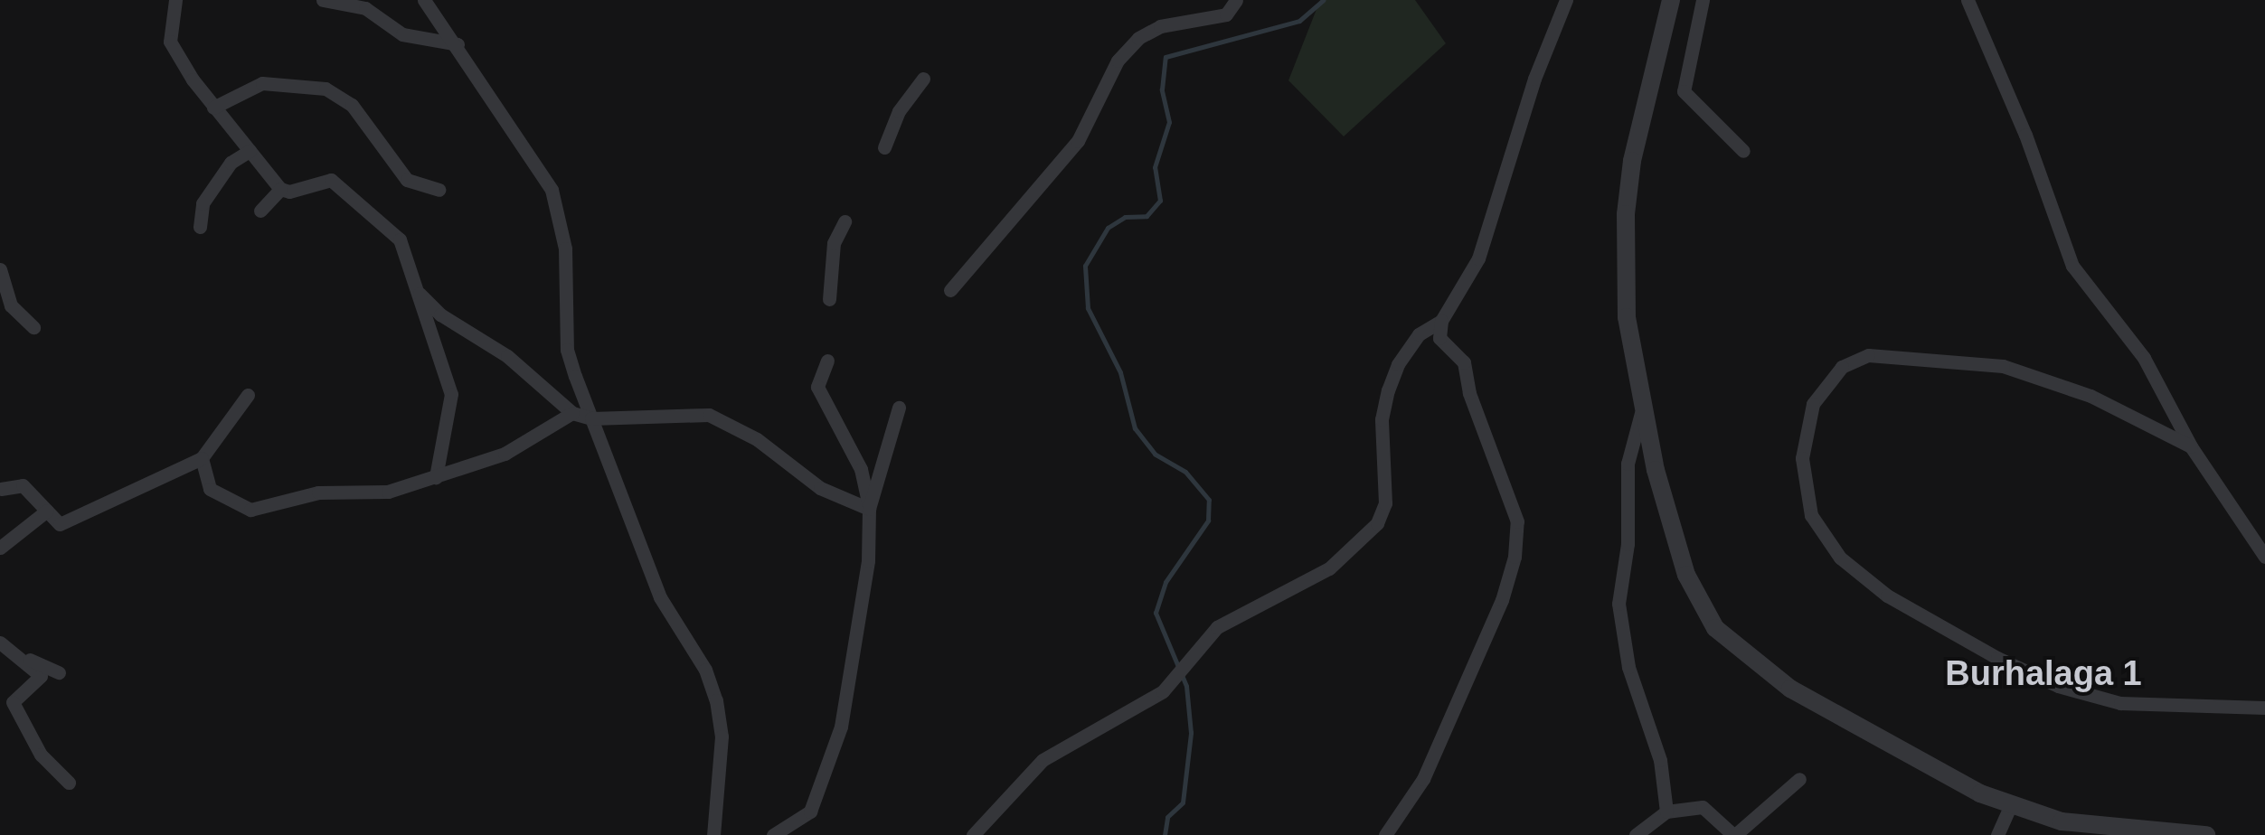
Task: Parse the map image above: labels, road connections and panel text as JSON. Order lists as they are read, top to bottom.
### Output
{
  "districts": ["Burhalaga 1"]
}
